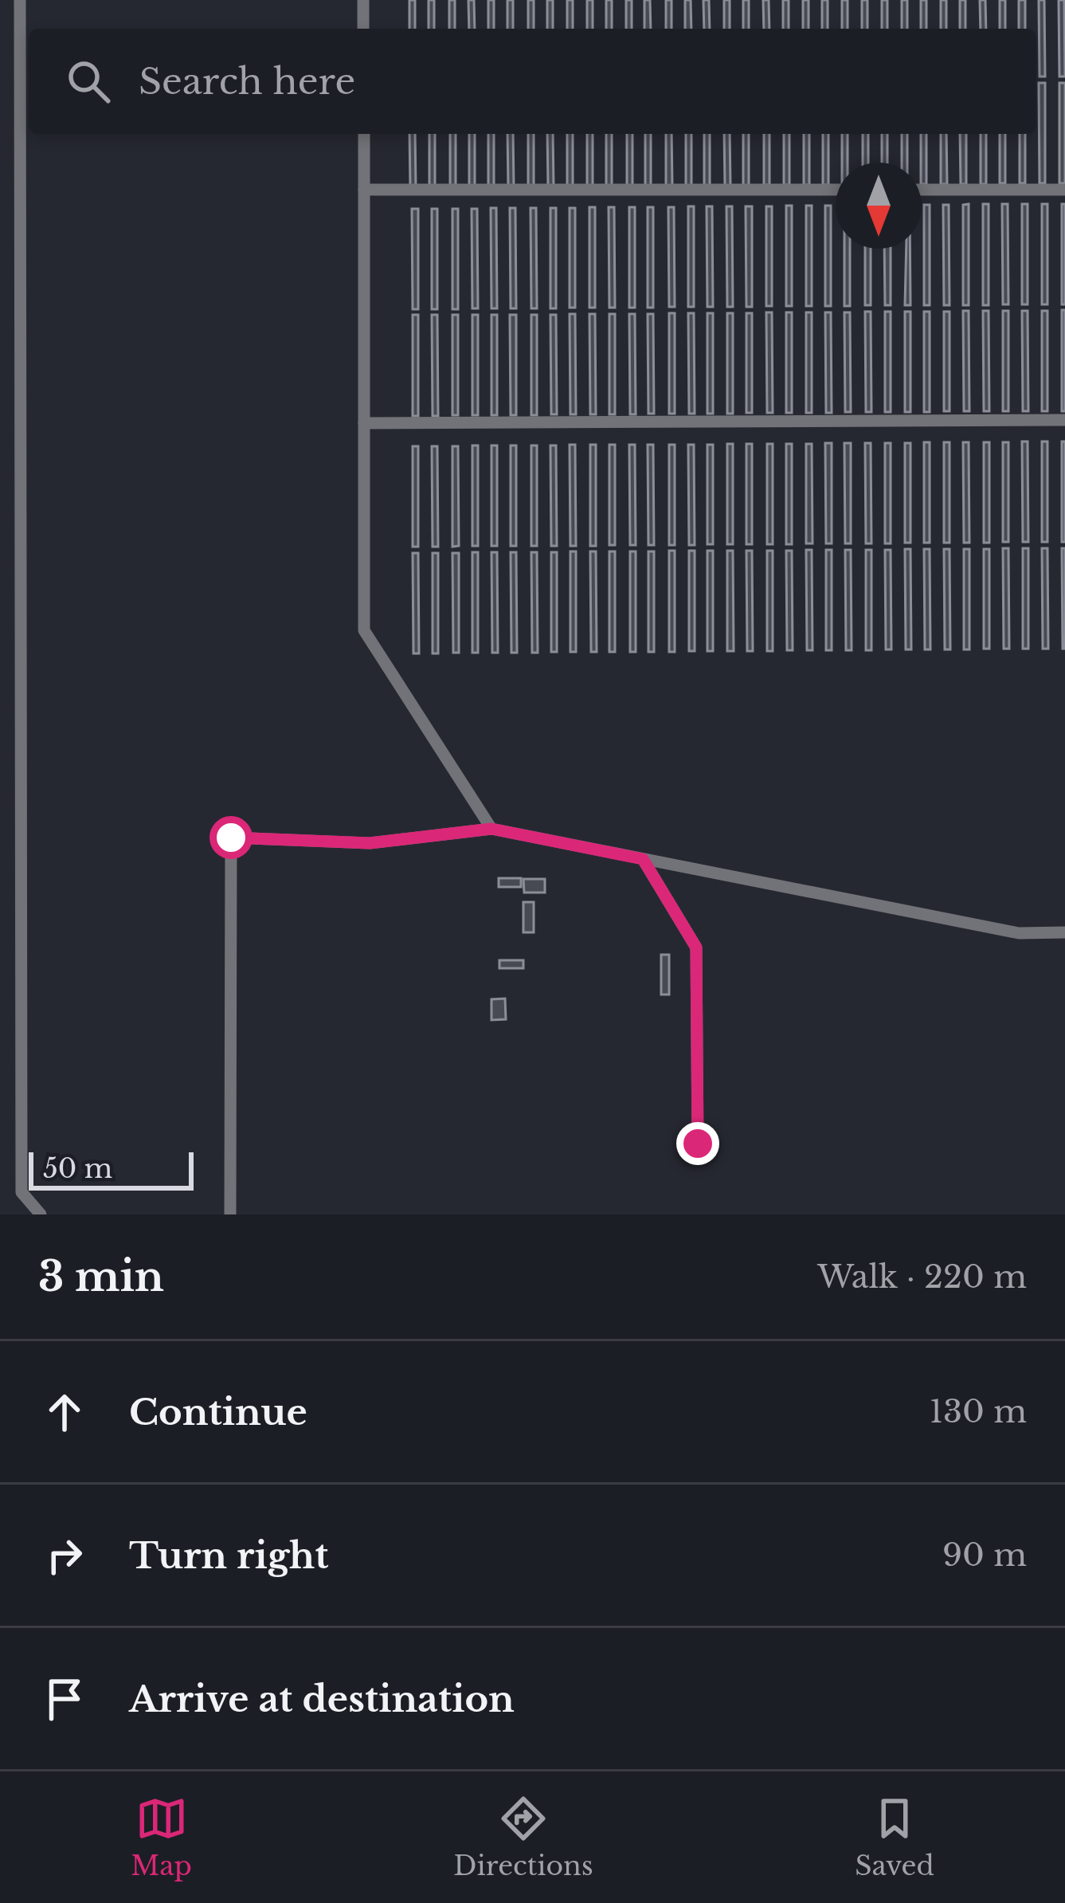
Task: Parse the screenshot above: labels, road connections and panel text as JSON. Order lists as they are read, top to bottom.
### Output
{
  "scale_bar": "50 m",
  "north": "bottom",
  "page": {
    "search": "Search here",
    "scale": "50 m",
    "heading": ["3 min", "Walk · 220 m"],
    "list": [
      ["Continue", "130 m"],
      ["Turn right", "90 m"],
      "Arrive at destination"
    ],
    "nav": ["Map", "Directions", "Saved"]
  }
}
